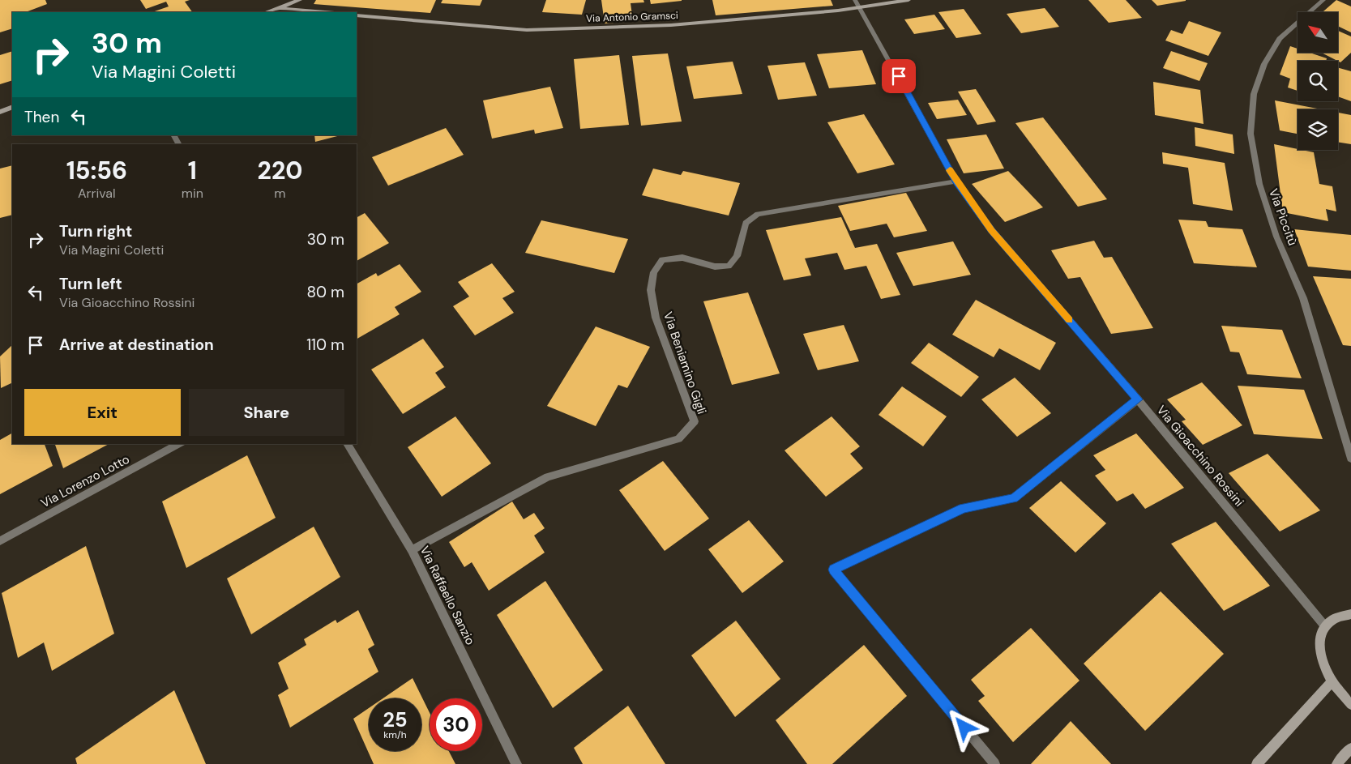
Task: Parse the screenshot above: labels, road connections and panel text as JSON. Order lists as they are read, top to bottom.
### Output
{
  "streets": {
    "street": [
      "Via Antonio Gramsci",
      "Via Piccitù",
      "Via Beniamino Gigli",
      "Via Gioacchino Rossini",
      "Via Lorenzo Lotto",
      "Via Raffaello Sanzio"
    ]
  },
  "crossings": [
    ["Via Antonio Gramsci", "Via Gioacchino Rossini"],
    ["Via Beniamino Gigli", "Via Gioacchino Rossini"],
    ["Via Beniamino Gigli", "Via Raffaello Sanzio"]
  ],
  "north": "top left",
  "page": {
    "turn": ["30 m", "Via Magini Coletti"],
    "then": "Then",
    "eta": [
      "15:56",
      "Arrival",
      "1",
      "min",
      "220",
      "m"
    ],
    "list": [
      {
        "name": "Turn right",
        "note": "Via Magini Coletti",
        "value": "30 m"
      },
      {
        "name": "Turn left",
        "note": "Via Gioacchino Rossini",
        "value": "80 m"
      },
      {
        "name": "Arrive at destination",
        "value": "110 m"
      }
    ],
    "buttons": ["Exit", "Share"],
    "speed": "25 km/h",
    "limit": "30"
  }
}
